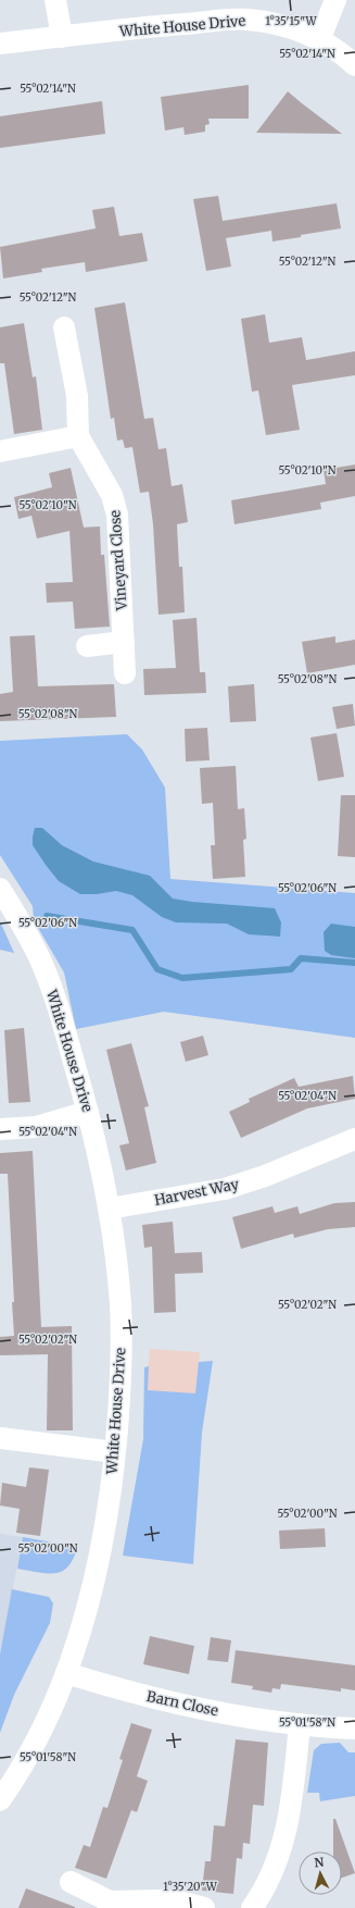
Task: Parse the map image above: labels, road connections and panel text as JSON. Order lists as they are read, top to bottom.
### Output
{
  "streets": {
    "street": [
      "White House Drive",
      "Vineyard Close",
      "Harvest Way",
      "Barn Close"
    ]
  },
  "crossings": [
    ["White House Drive", "Harvest Way"],
    ["White House Drive", "Barn Close"]
  ],
  "north": "top",
  "coordinates": [
    "1°35'15\"W",
    "55°02'14\"N",
    "55°02'12\"N",
    "55°02'10\"N",
    "55°02'08\"N",
    "55°02'06\"N",
    "55°02'04\"N",
    "55°02'02\"N",
    "55°02'00\"N",
    "55°01'58\"N",
    "1°35'20\"W"
  ]
}
